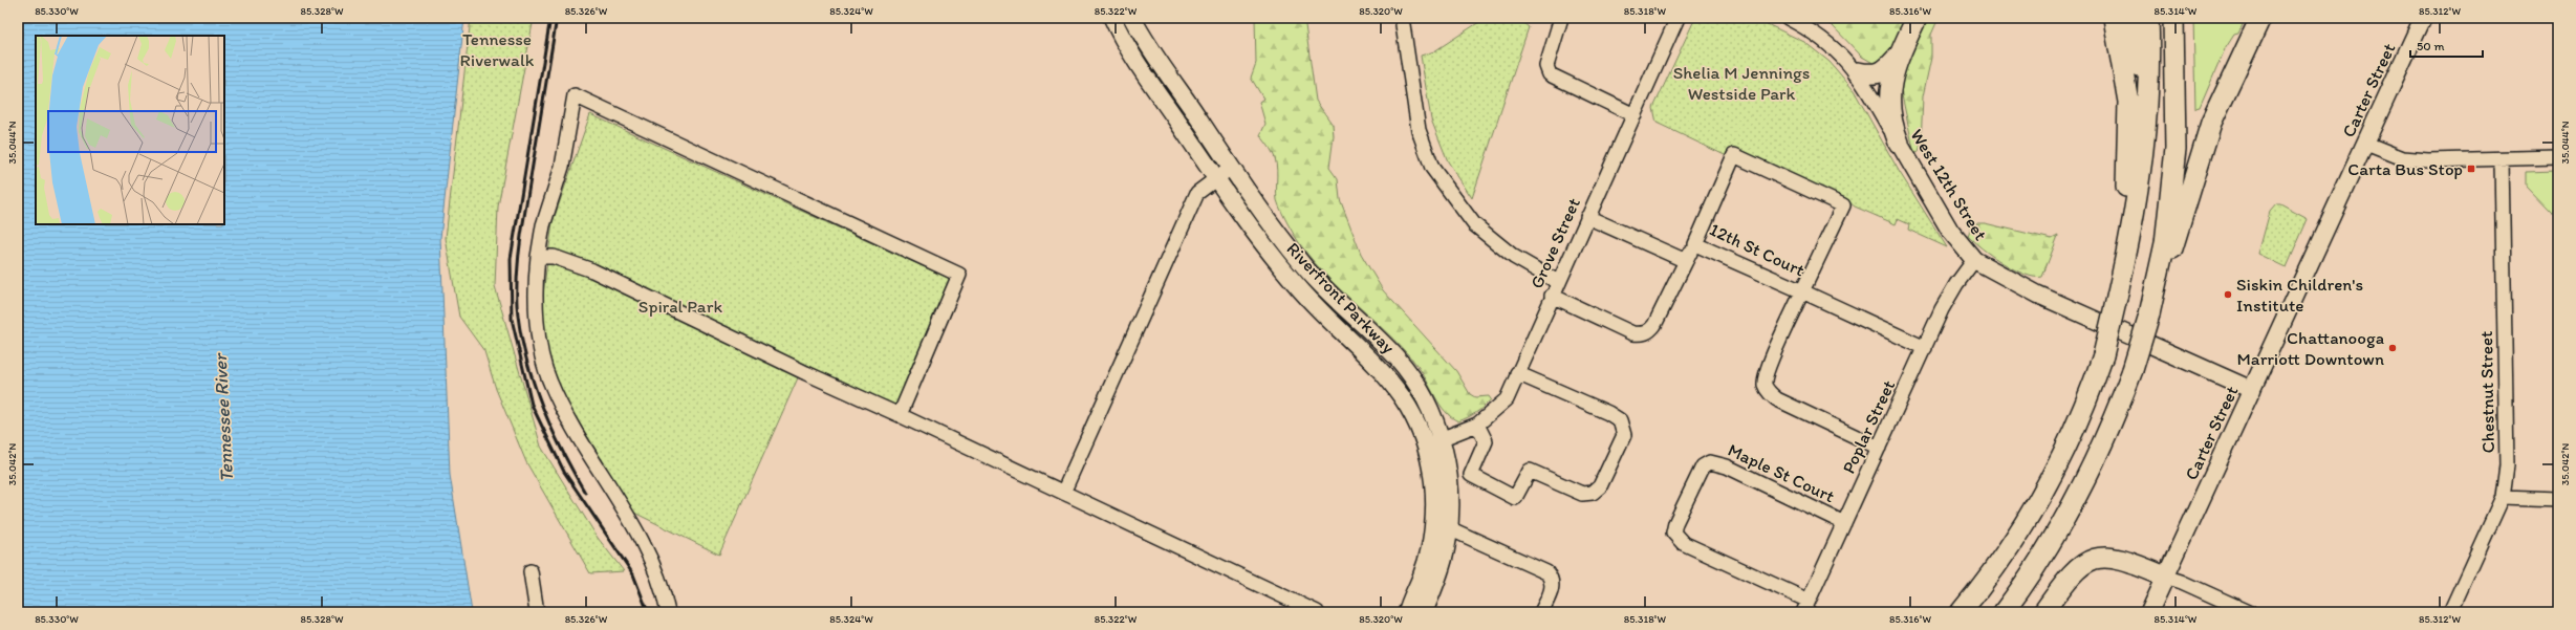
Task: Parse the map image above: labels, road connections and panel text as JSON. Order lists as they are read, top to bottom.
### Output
{
  "streets": {
    "main road": ["Carter Street", "West 12th Street", "Riverfront Parkway"],
    "street": [
      "Grove Street",
      "12th St Court",
      "Chestnut Street",
      "Poplar Street",
      "Maple St Court"
    ]
  },
  "crossings": [
    ["Carter Street", "West 12th Street"],
    ["West 12th Street", "Poplar Street"],
    ["Grove Street", "Riverfront Parkway"],
    ["Poplar Street", "Maple St Court"]
  ],
  "water": ["Tennessee River"],
  "parks": ["Tennesse Riverwalk", "Shelia M Jennings Westside Park", "Spiral Park"],
  "places": {
    "transit": ["Carta Bus Stop"],
    "other": ["Siskin Children's Institute", "Chattanooga Marriott Downtown"]
  },
  "scale_bar": "50 m",
  "coordinates": [
    "85.330°W",
    "85.328°W",
    "85.326°W",
    "85.324°W",
    "85.322°W",
    "85.320°W",
    "85.318°W",
    "85.316°W",
    "85.314°W",
    "85.312°W",
    "35.044°N",
    "35.042°N"
  ]
}
